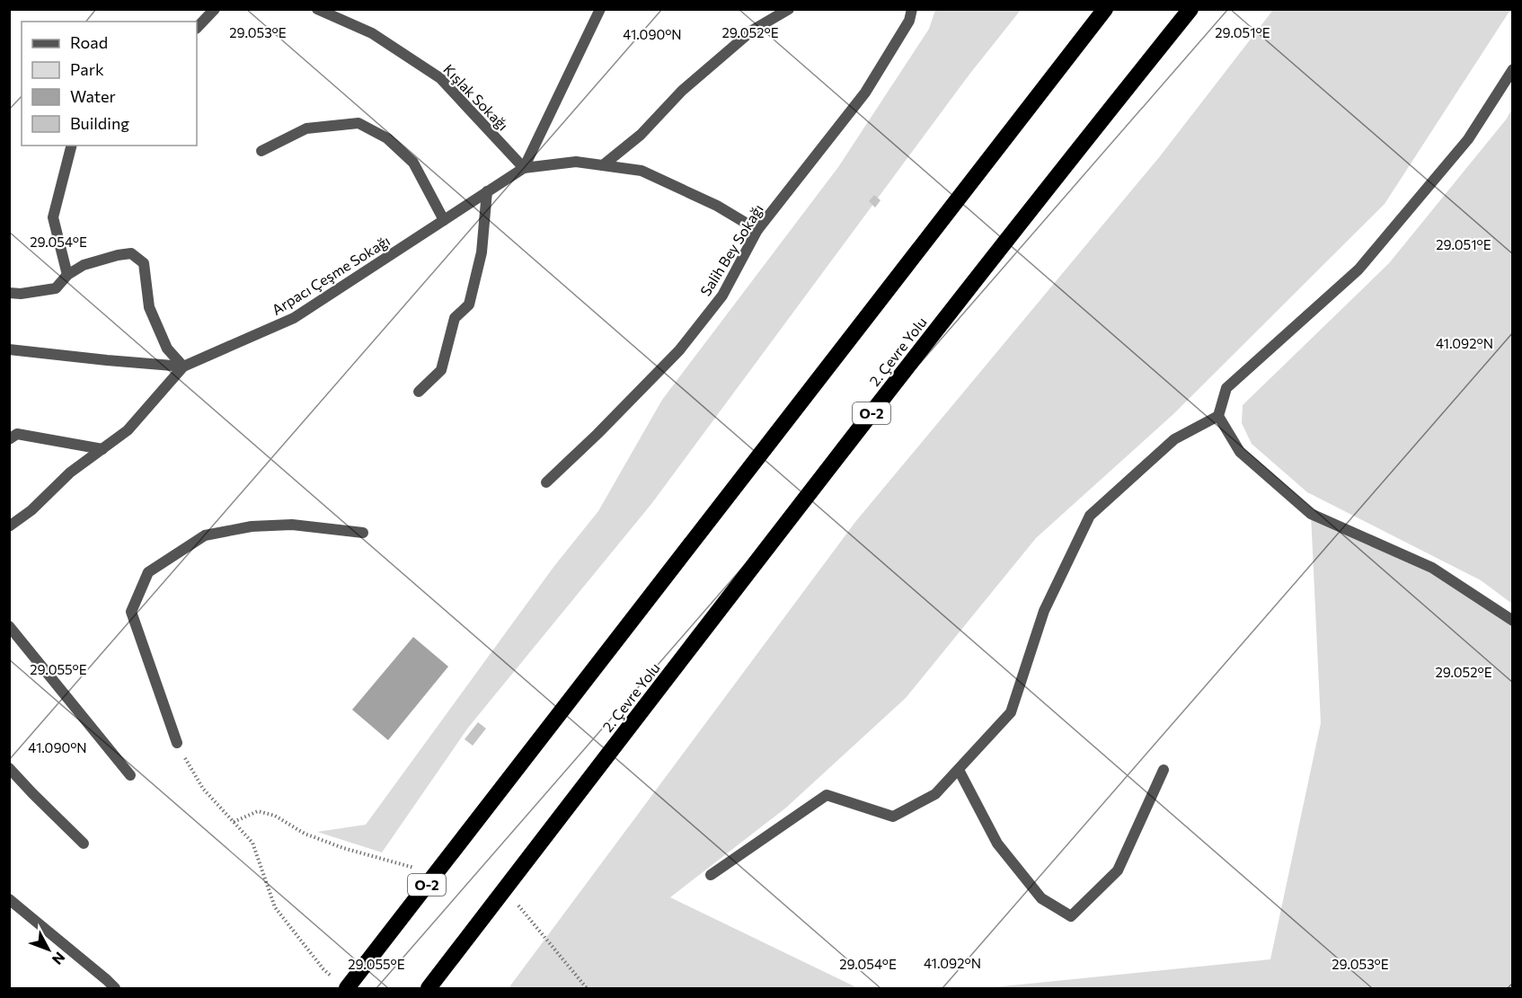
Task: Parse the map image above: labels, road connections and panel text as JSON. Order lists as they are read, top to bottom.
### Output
{
  "streets": {
    "highway": ["2. Çevre Yolu", "O-2"],
    "street": ["Kışlak Sokağı", "Salih Bey Sokağı", "Arpacı Çeşme Sokağı"]
  },
  "crossings": [
    ["Kışlak Sokağı", "Arpacı Çeşme Sokağı"],
    ["2. Çevre Yolu", "O-2"]
  ],
  "legend": [
    "Road",
    "Park",
    "Water",
    "Building"
  ],
  "north": "bottom right",
  "coordinates": [
    "29.053°E",
    "29.052°E",
    "29.051°E",
    "41.090°N",
    "29.054°E",
    "41.092°N",
    "29.055°E"
  ]
}
